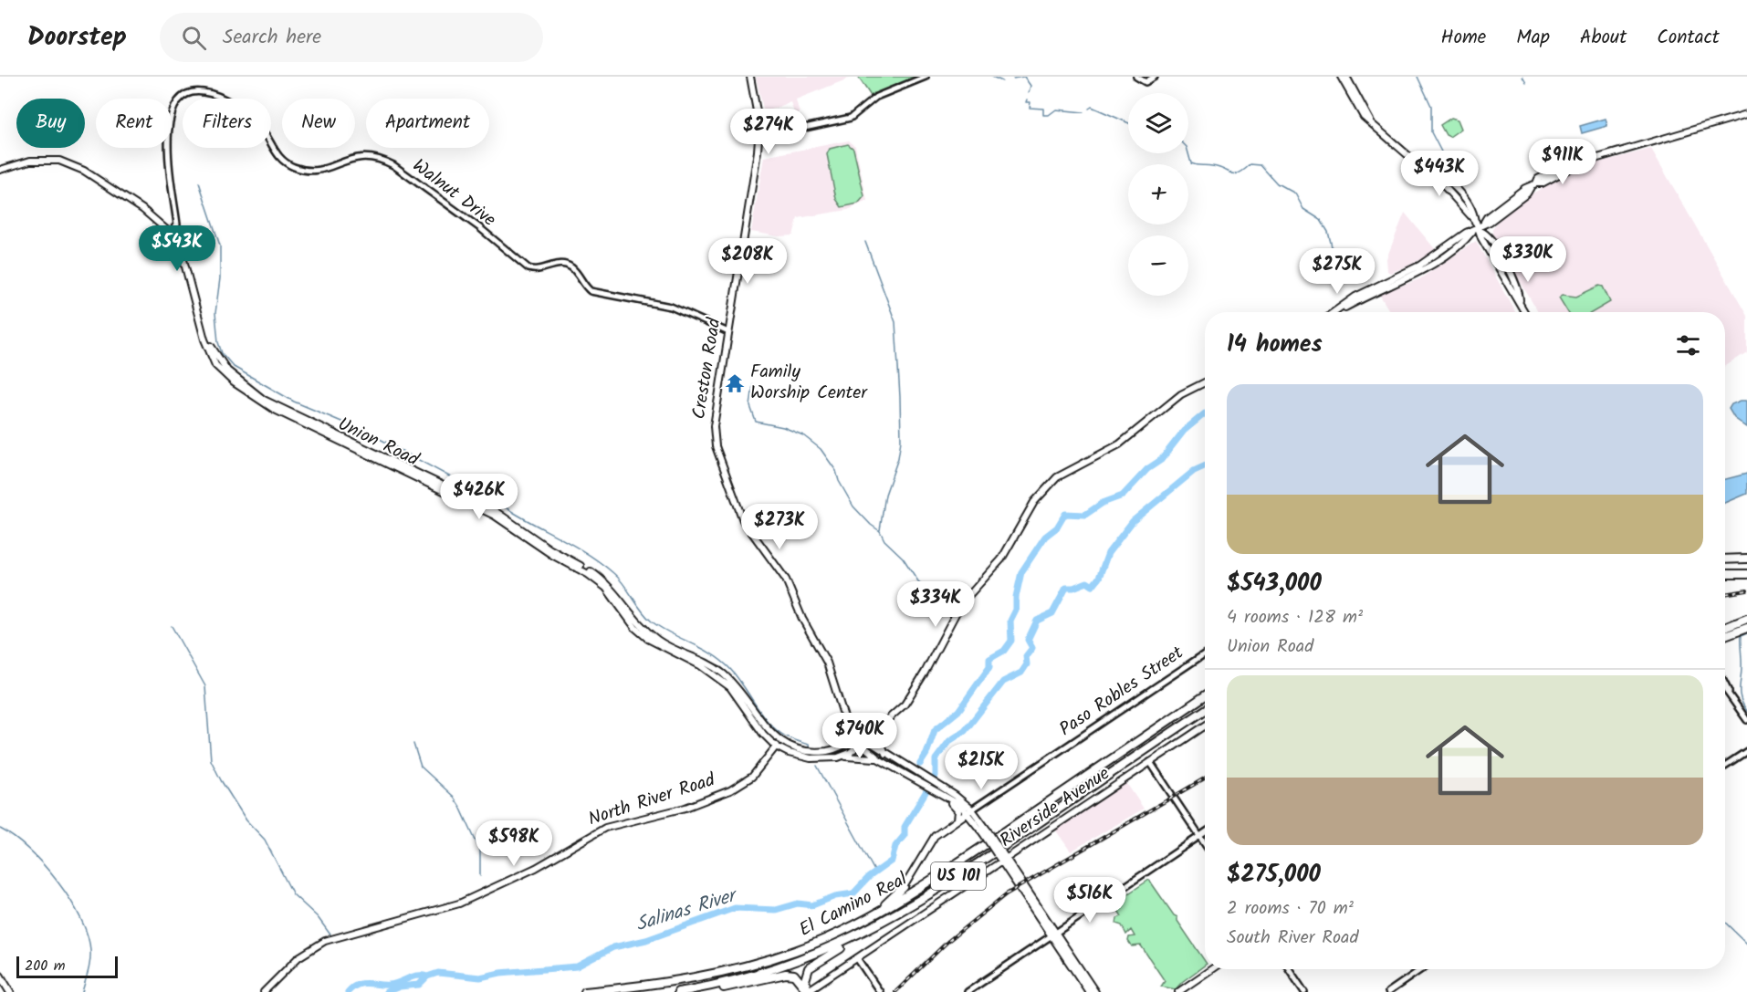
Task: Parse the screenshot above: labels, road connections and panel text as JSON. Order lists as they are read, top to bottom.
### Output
{
  "streets": {
    "highway": ["US 101", "El Camino Real"],
    "main road": [
      "Creston Road",
      "Union Road",
      "Paso Robles Street",
      "North River Road",
      "Riverside Avenue"
    ],
    "street": ["Walnut Drive"]
  },
  "crossings": [
    ["Walnut Drive", "Creston Road"],
    ["Walnut Drive", "Union Road"],
    ["Union Road", "North River Road"]
  ],
  "water": ["Salinas River"],
  "places": {
    "temple": ["Family Worship Center"]
  },
  "scale_bar": "200 m",
  "page": {
    "header": "Doorstep",
    "search": "Search here",
    "nav": [
      "Home",
      "Map",
      "About",
      "Contact"
    ],
    "map_buttons": ["+", "−"],
    "chip": [
      "Buy",
      "Rent",
      "Filters",
      "New",
      "Apartment"
    ],
    "price": [
      "$274K",
      "$911K",
      "$443K",
      "$543K",
      "$330K",
      "$208K",
      "$275K",
      "$426K",
      "$273K",
      "$334K",
      "$740K",
      "$215K",
      "$598K",
      "$516K"
    ],
    "heading": "14 homes",
    "list": [
      {
        "name": "$543,000",
        "note": "4 rooms · 128 m² · Union Road"
      },
      {
        "name": "$275,000",
        "note": "2 rooms · 70 m² · South River Road"
      }
    ],
    "scale": "200 m"
  }
}
